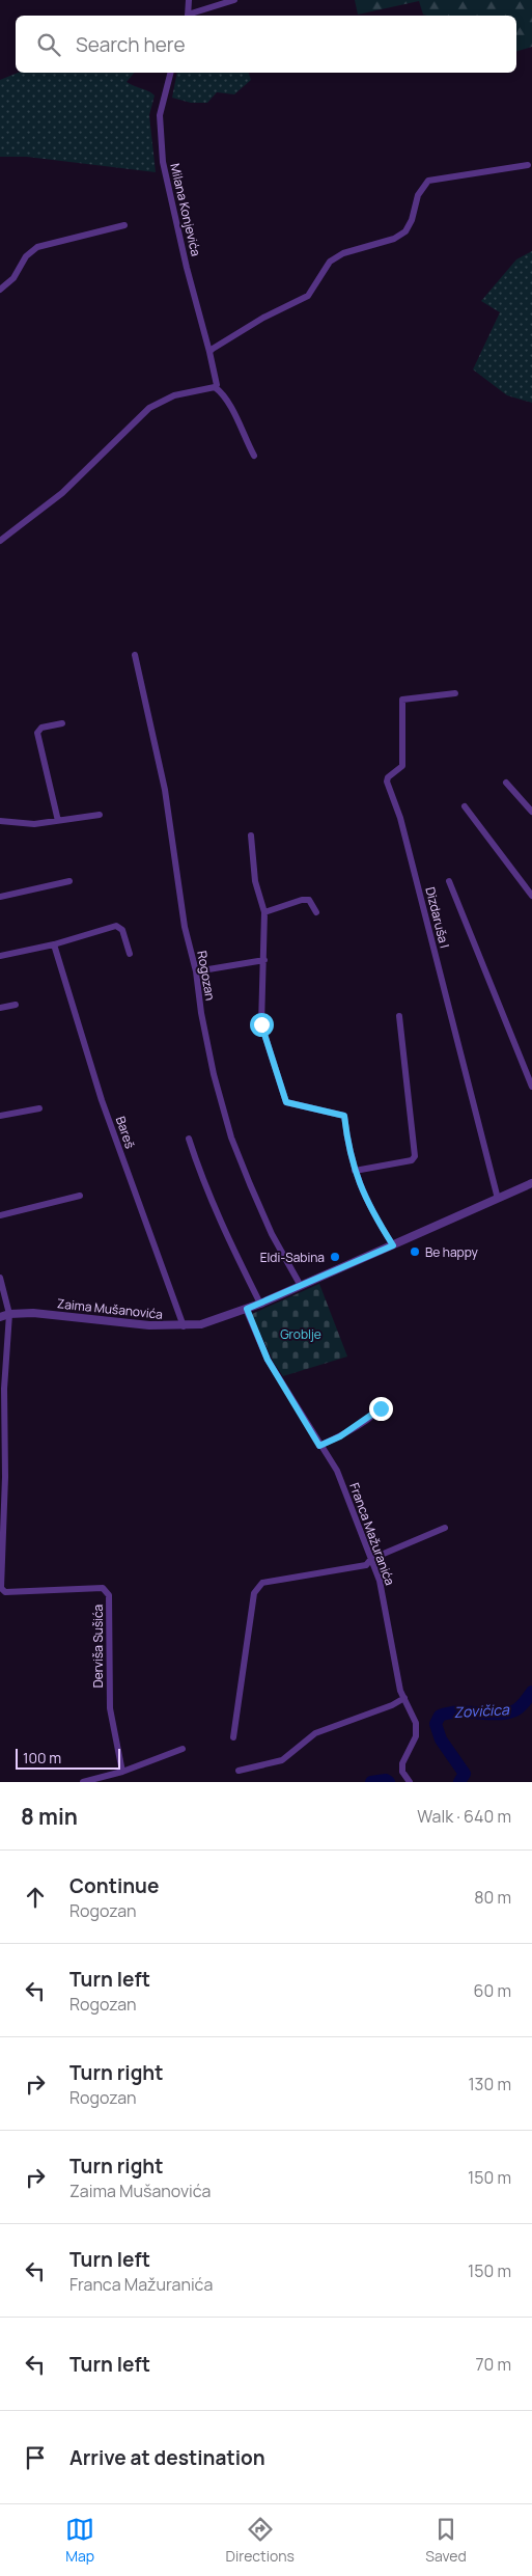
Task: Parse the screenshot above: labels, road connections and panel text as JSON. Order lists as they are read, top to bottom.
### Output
{
  "streets": {
    "street": [
      "Milana Konjevića",
      "Dizdaruša I",
      "Rogozan",
      "Bareš",
      "Zaima Mušanovića",
      "Franca Mažuranića",
      "Derviša Sušića"
    ]
  },
  "crossings": [
    ["Dizdaruša I", "Zaima Mušanovića"],
    ["Rogozan", "Zaima Mušanovića"],
    ["Bareš", "Zaima Mušanovića"],
    ["Zaima Mušanovića", "Franca Mažuranića"]
  ],
  "water": ["Zovičica"],
  "parks": ["Groblje"],
  "places": ["Be happy", "Eldi-Sabina"],
  "scale_bar": "100 m",
  "page": {
    "search": "Search here",
    "scale": "100 m",
    "heading": ["8 min", "Walk · 640 m"],
    "list": [
      ["Continue", "Rogozan", "80 m"],
      ["Turn left", "Rogozan", "60 m"],
      ["Turn right", "Rogozan", "130 m"],
      ["Turn right", "Zaima Mušanovića", "150 m"],
      ["Turn left", "Franca Mažuranića", "150 m"],
      ["Turn left", "70 m"],
      "Arrive at destination"
    ],
    "nav": ["Map", "Directions", "Saved"]
  }
}
